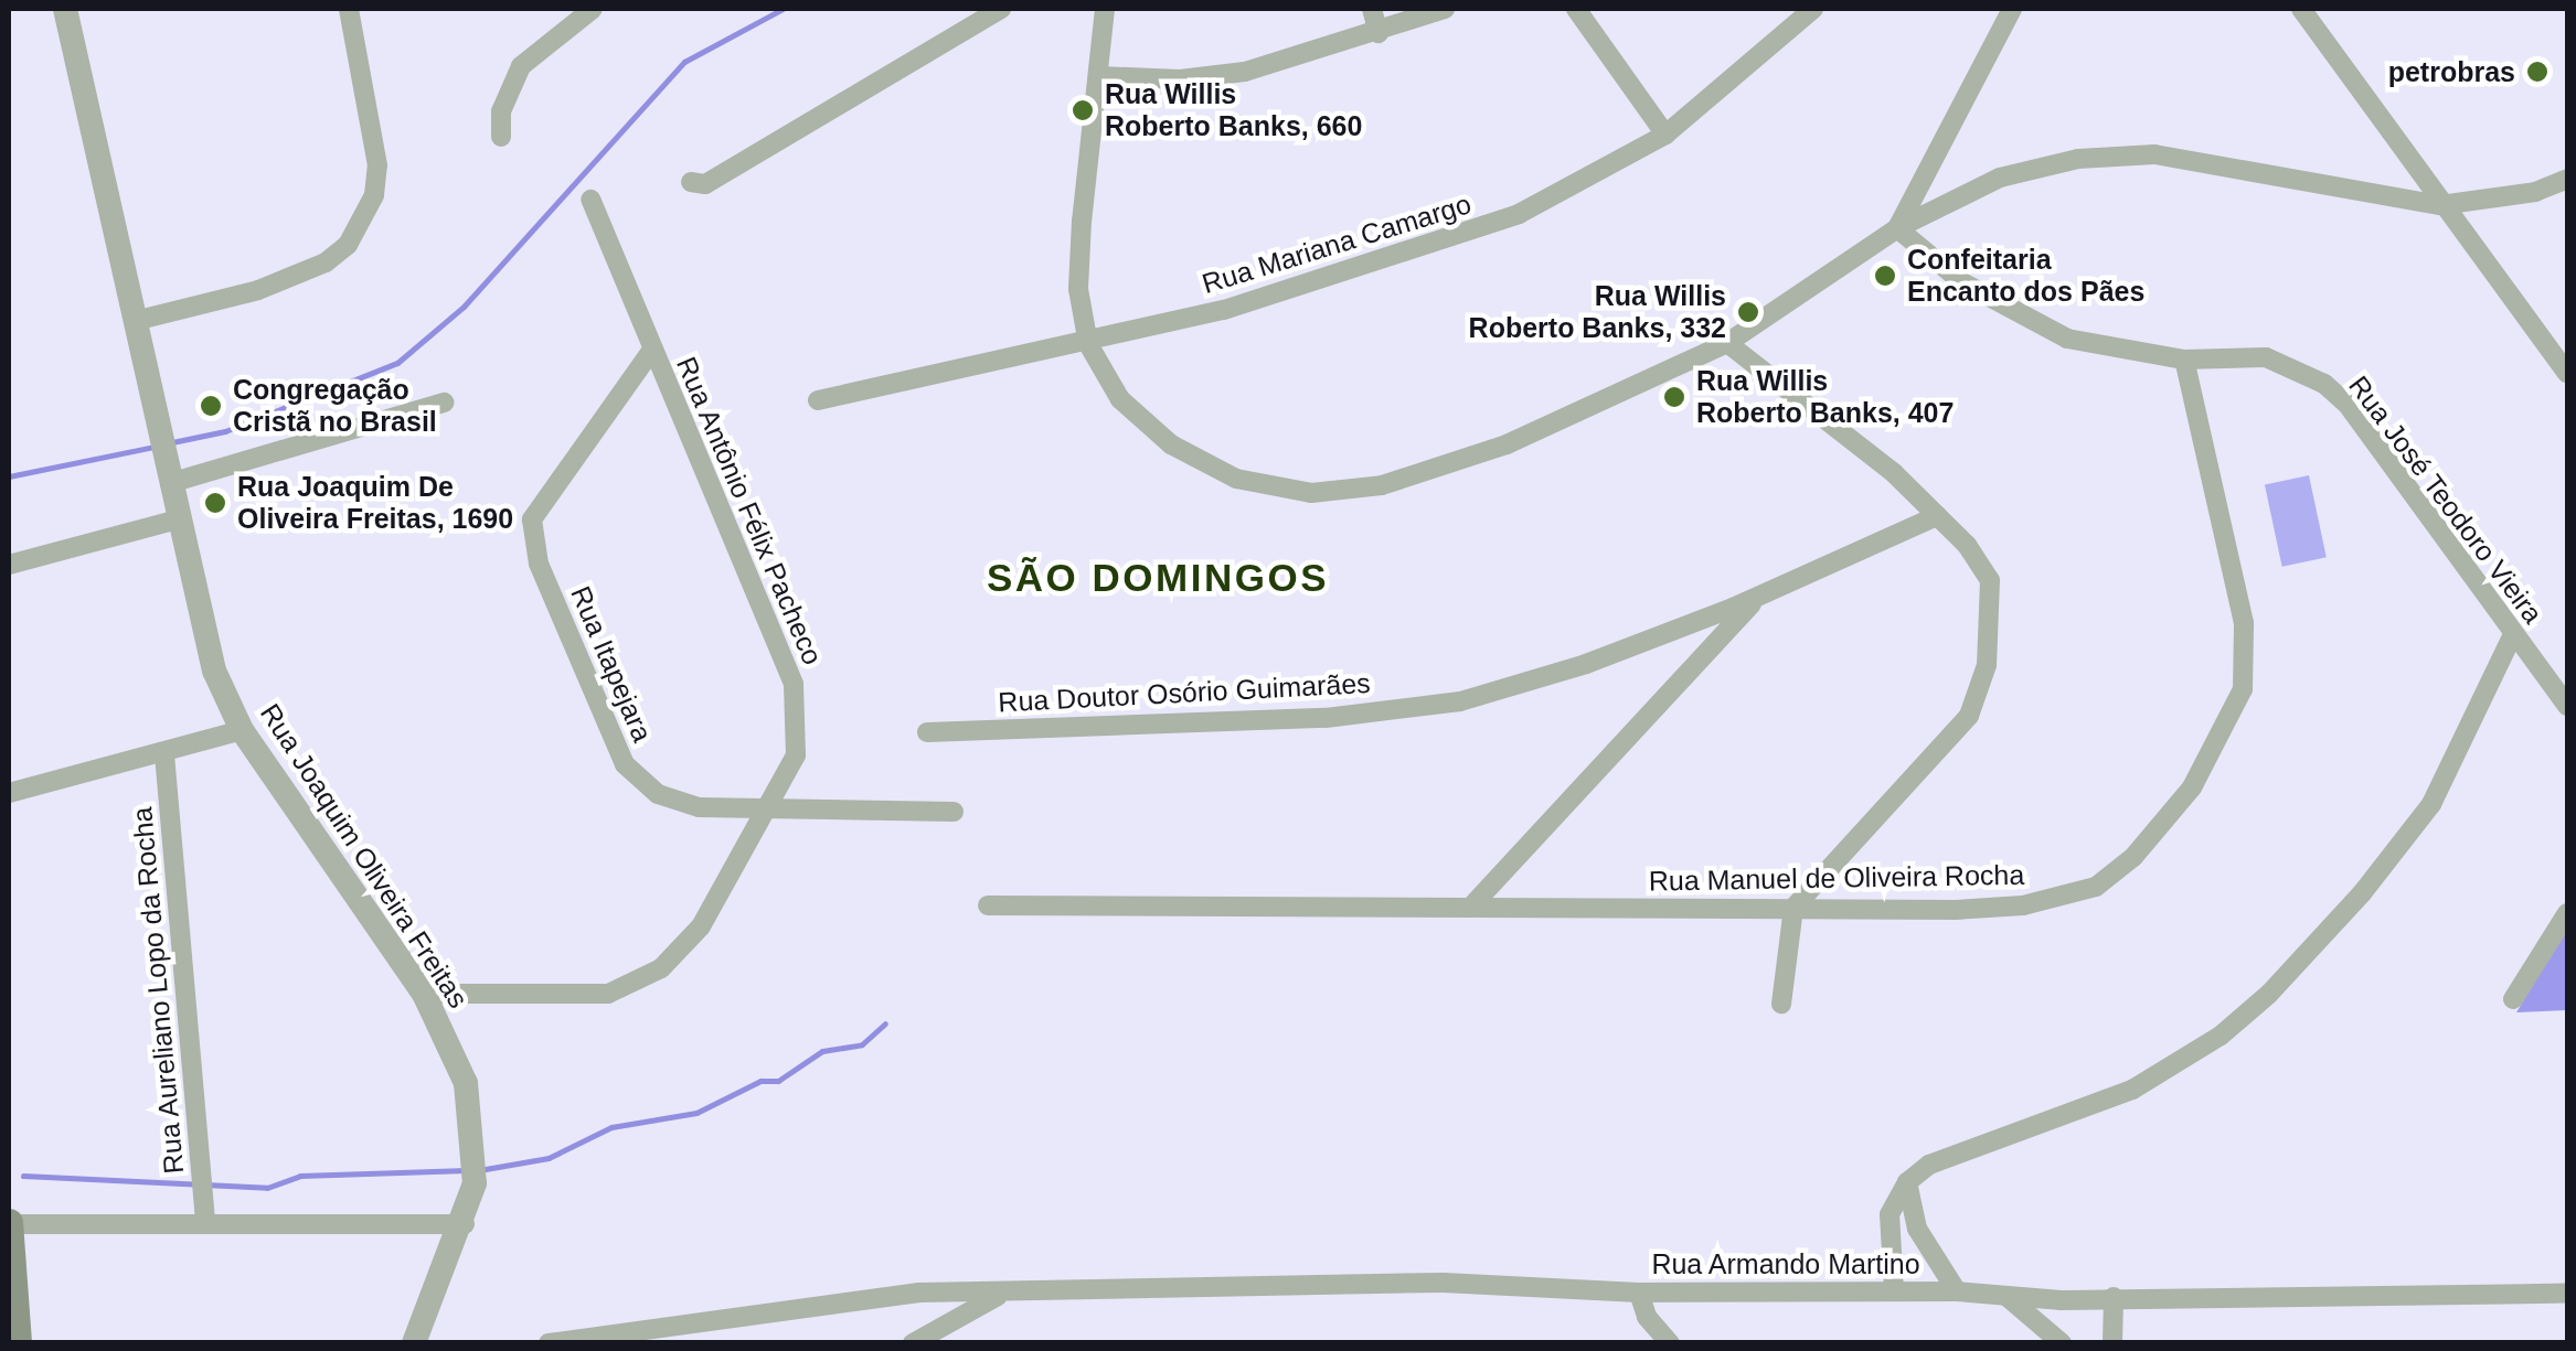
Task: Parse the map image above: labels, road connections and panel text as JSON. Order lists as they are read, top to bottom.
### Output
{
  "streets": {
    "street": [
      "Rua Mariana Camargo",
      "Rua José Teodoro Vieira",
      "Rua Antônio Félix Pacheco",
      "Rua Itapejara",
      "Rua Doutor Osório Guimarães",
      "Rua Joaquim Oliveira Freitas",
      "Rua Manuel de Oliveira Rocha",
      "Rua Aureliano Lopo da Rocha",
      "Rua Armando Martino"
    ]
  },
  "crossings": [
    ["Rua José Teodoro Vieira", "Rua Manuel de Oliveira Rocha"],
    ["Rua Antônio Félix Pacheco", "Rua Itapejara"],
    ["Rua Antônio Félix Pacheco", "Rua Joaquim Oliveira Freitas"]
  ],
  "districts": ["SÃO DOMINGOS"],
  "places": [
    "petrobras",
    "Rua Willis Roberto Banks, 660",
    "Confeitaria Encanto dos Pães",
    "Rua Willis Roberto Banks, 332",
    "Rua Willis Roberto Banks, 407",
    "Congregação Cristã no Brasil",
    "Rua Joaquim De Oliveira Freitas, 1690"
  ]
}
